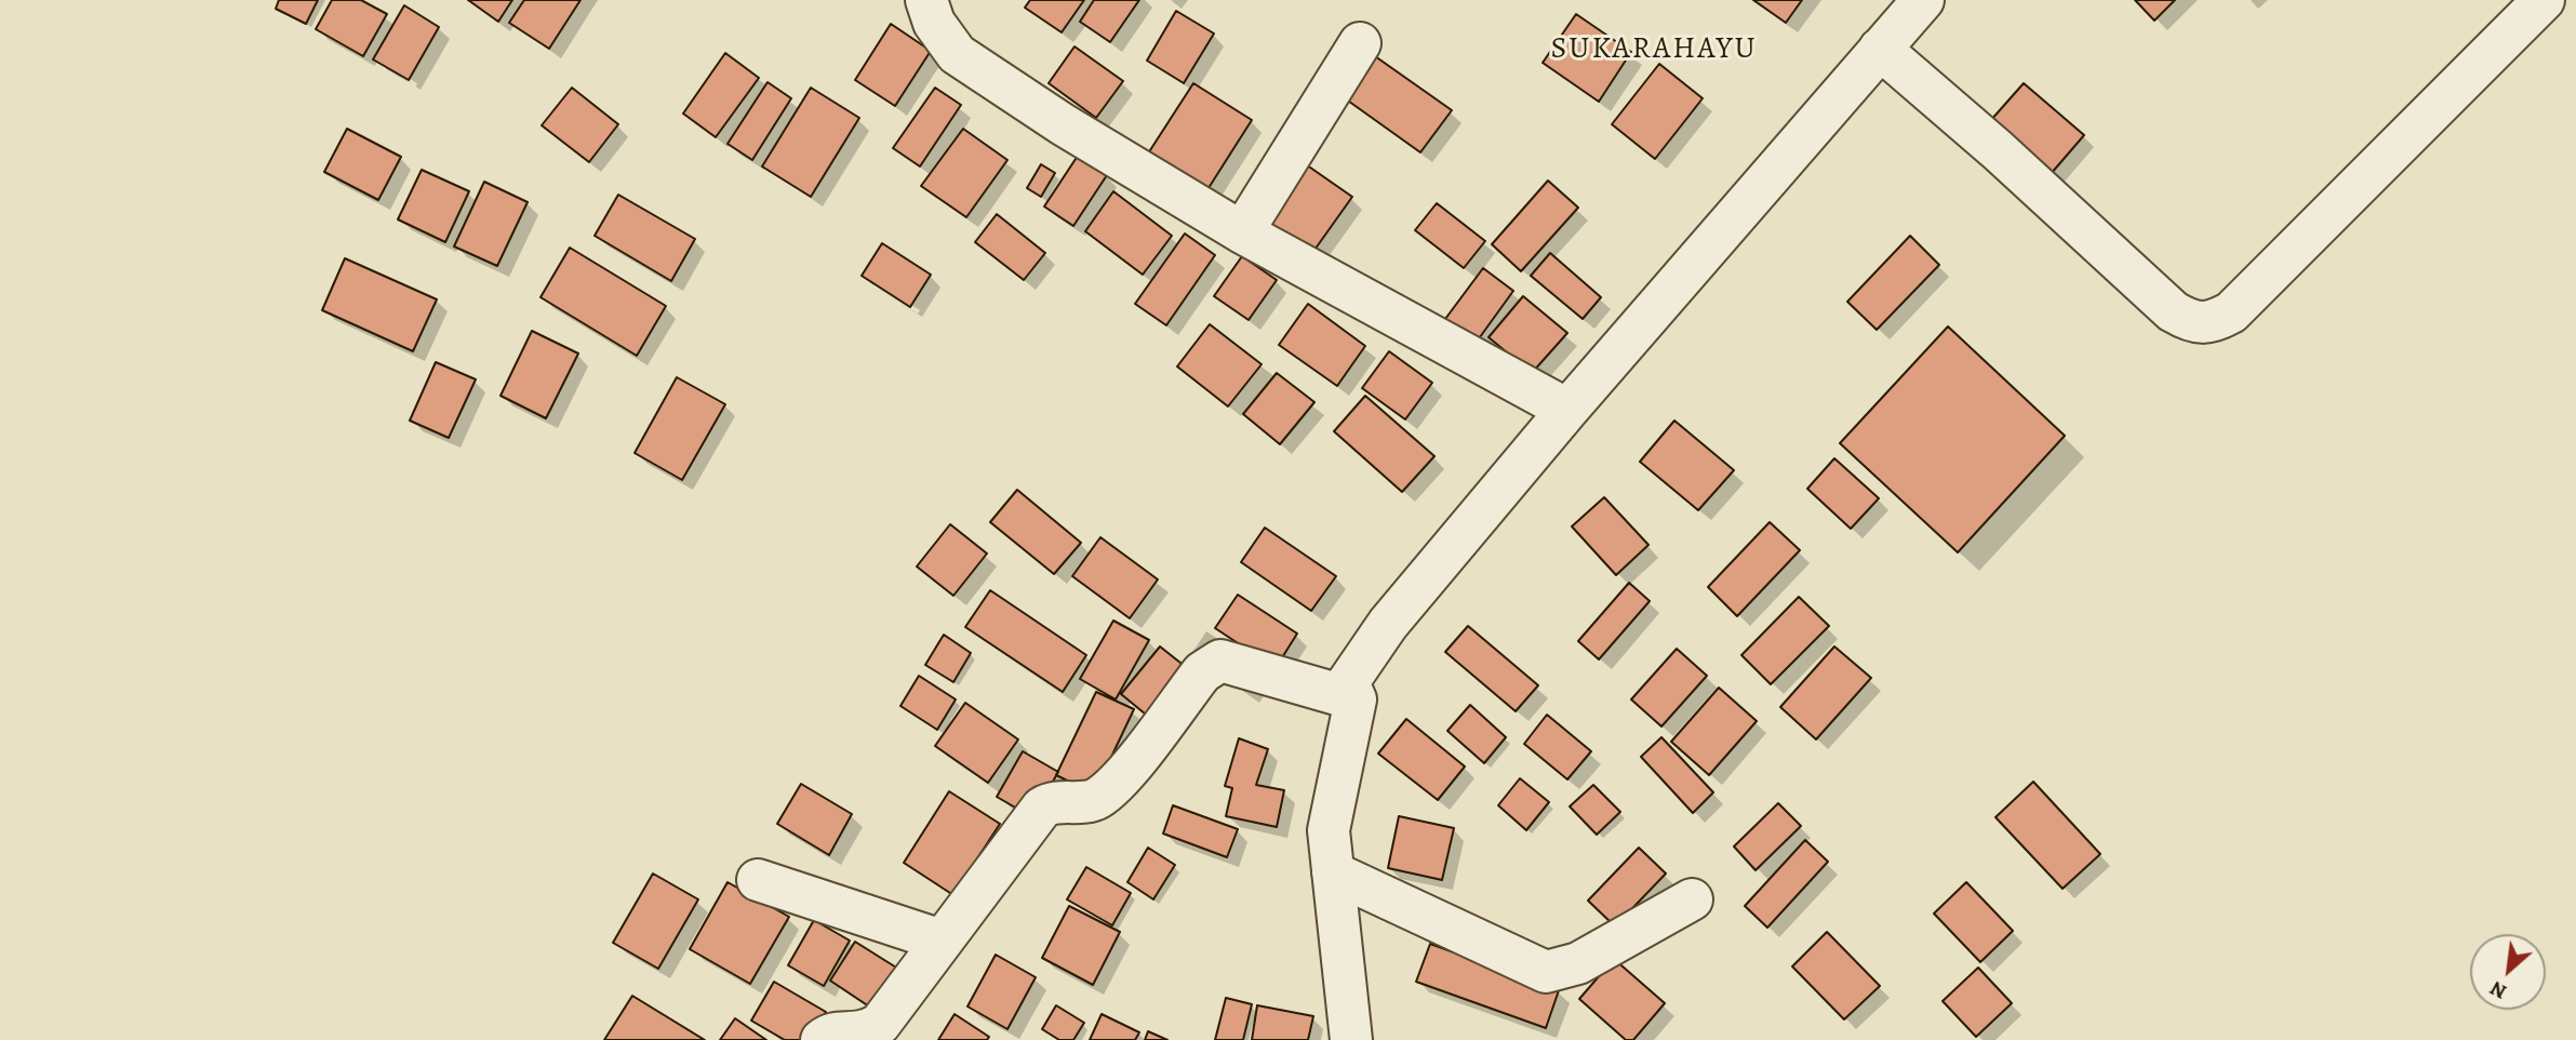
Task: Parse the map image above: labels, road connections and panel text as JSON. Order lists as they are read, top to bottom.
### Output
{
  "districts": ["SUKARAHAYU"],
  "north": "bottom left"
}
